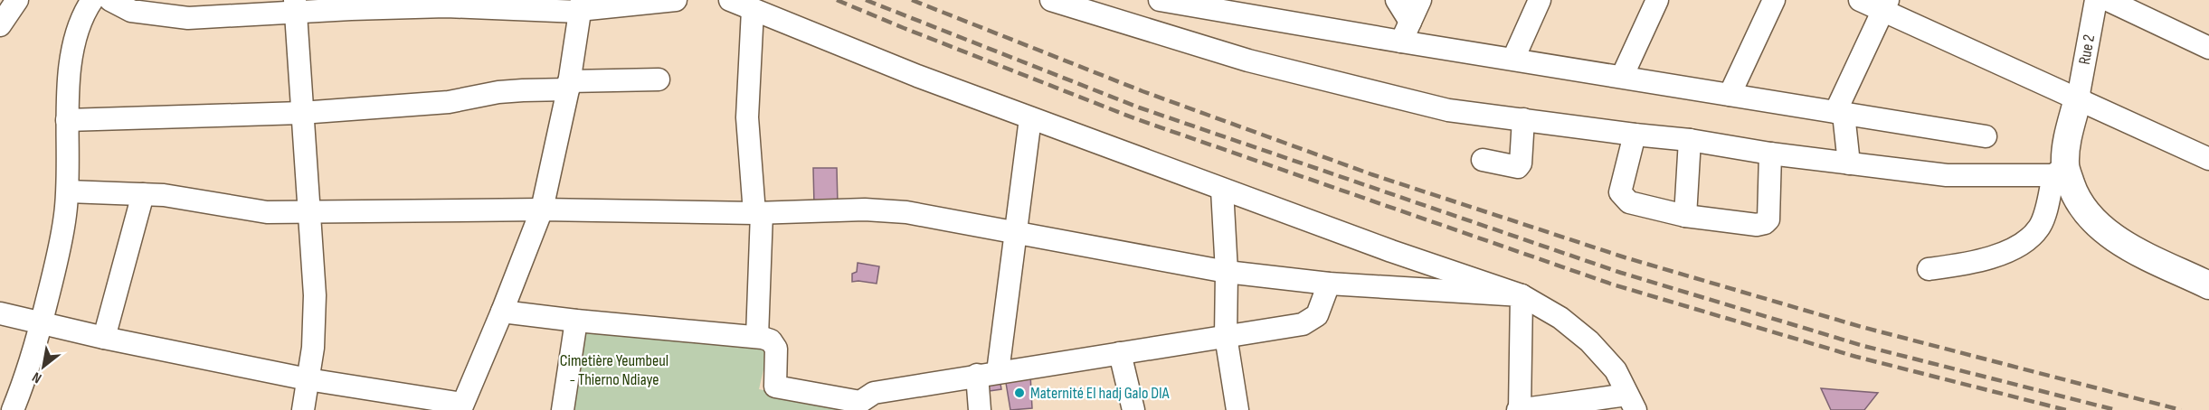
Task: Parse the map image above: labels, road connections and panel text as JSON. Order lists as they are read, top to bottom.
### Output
{
  "streets": {
    "street": ["Rue 2"]
  },
  "parks": ["Cimetière Yeumbeul - Thierno Ndiaye"],
  "places": ["Maternité El hadj Galo DIA"],
  "north": "bottom left"
}
